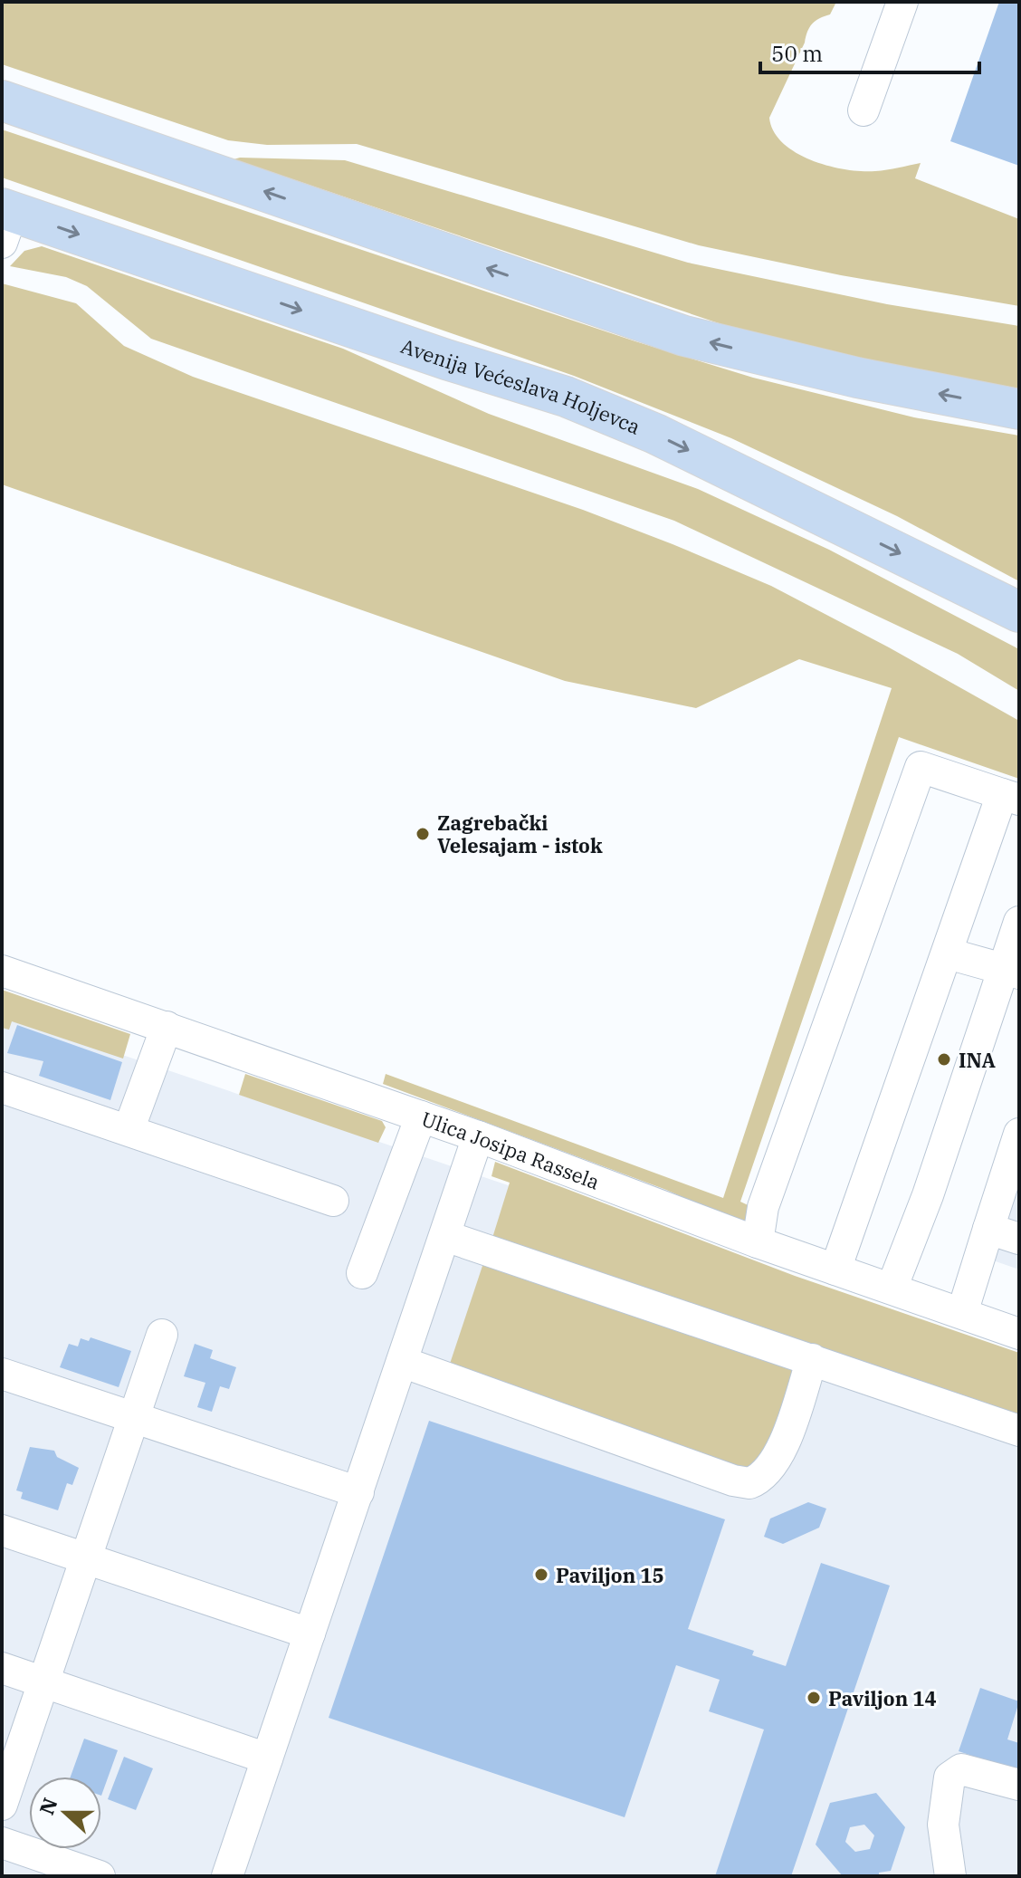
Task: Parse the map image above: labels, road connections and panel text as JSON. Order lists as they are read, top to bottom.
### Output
{
  "streets": {
    "main road": ["Avenija Većeslava Holjevca"],
    "street": ["Ulica Josipa Rassela"]
  },
  "places": [
    "Zagrebački Velesajam - istok",
    "INA",
    "Paviljon 15",
    "Paviljon 14"
  ],
  "scale_bar": "50 m",
  "north": "left"
}
